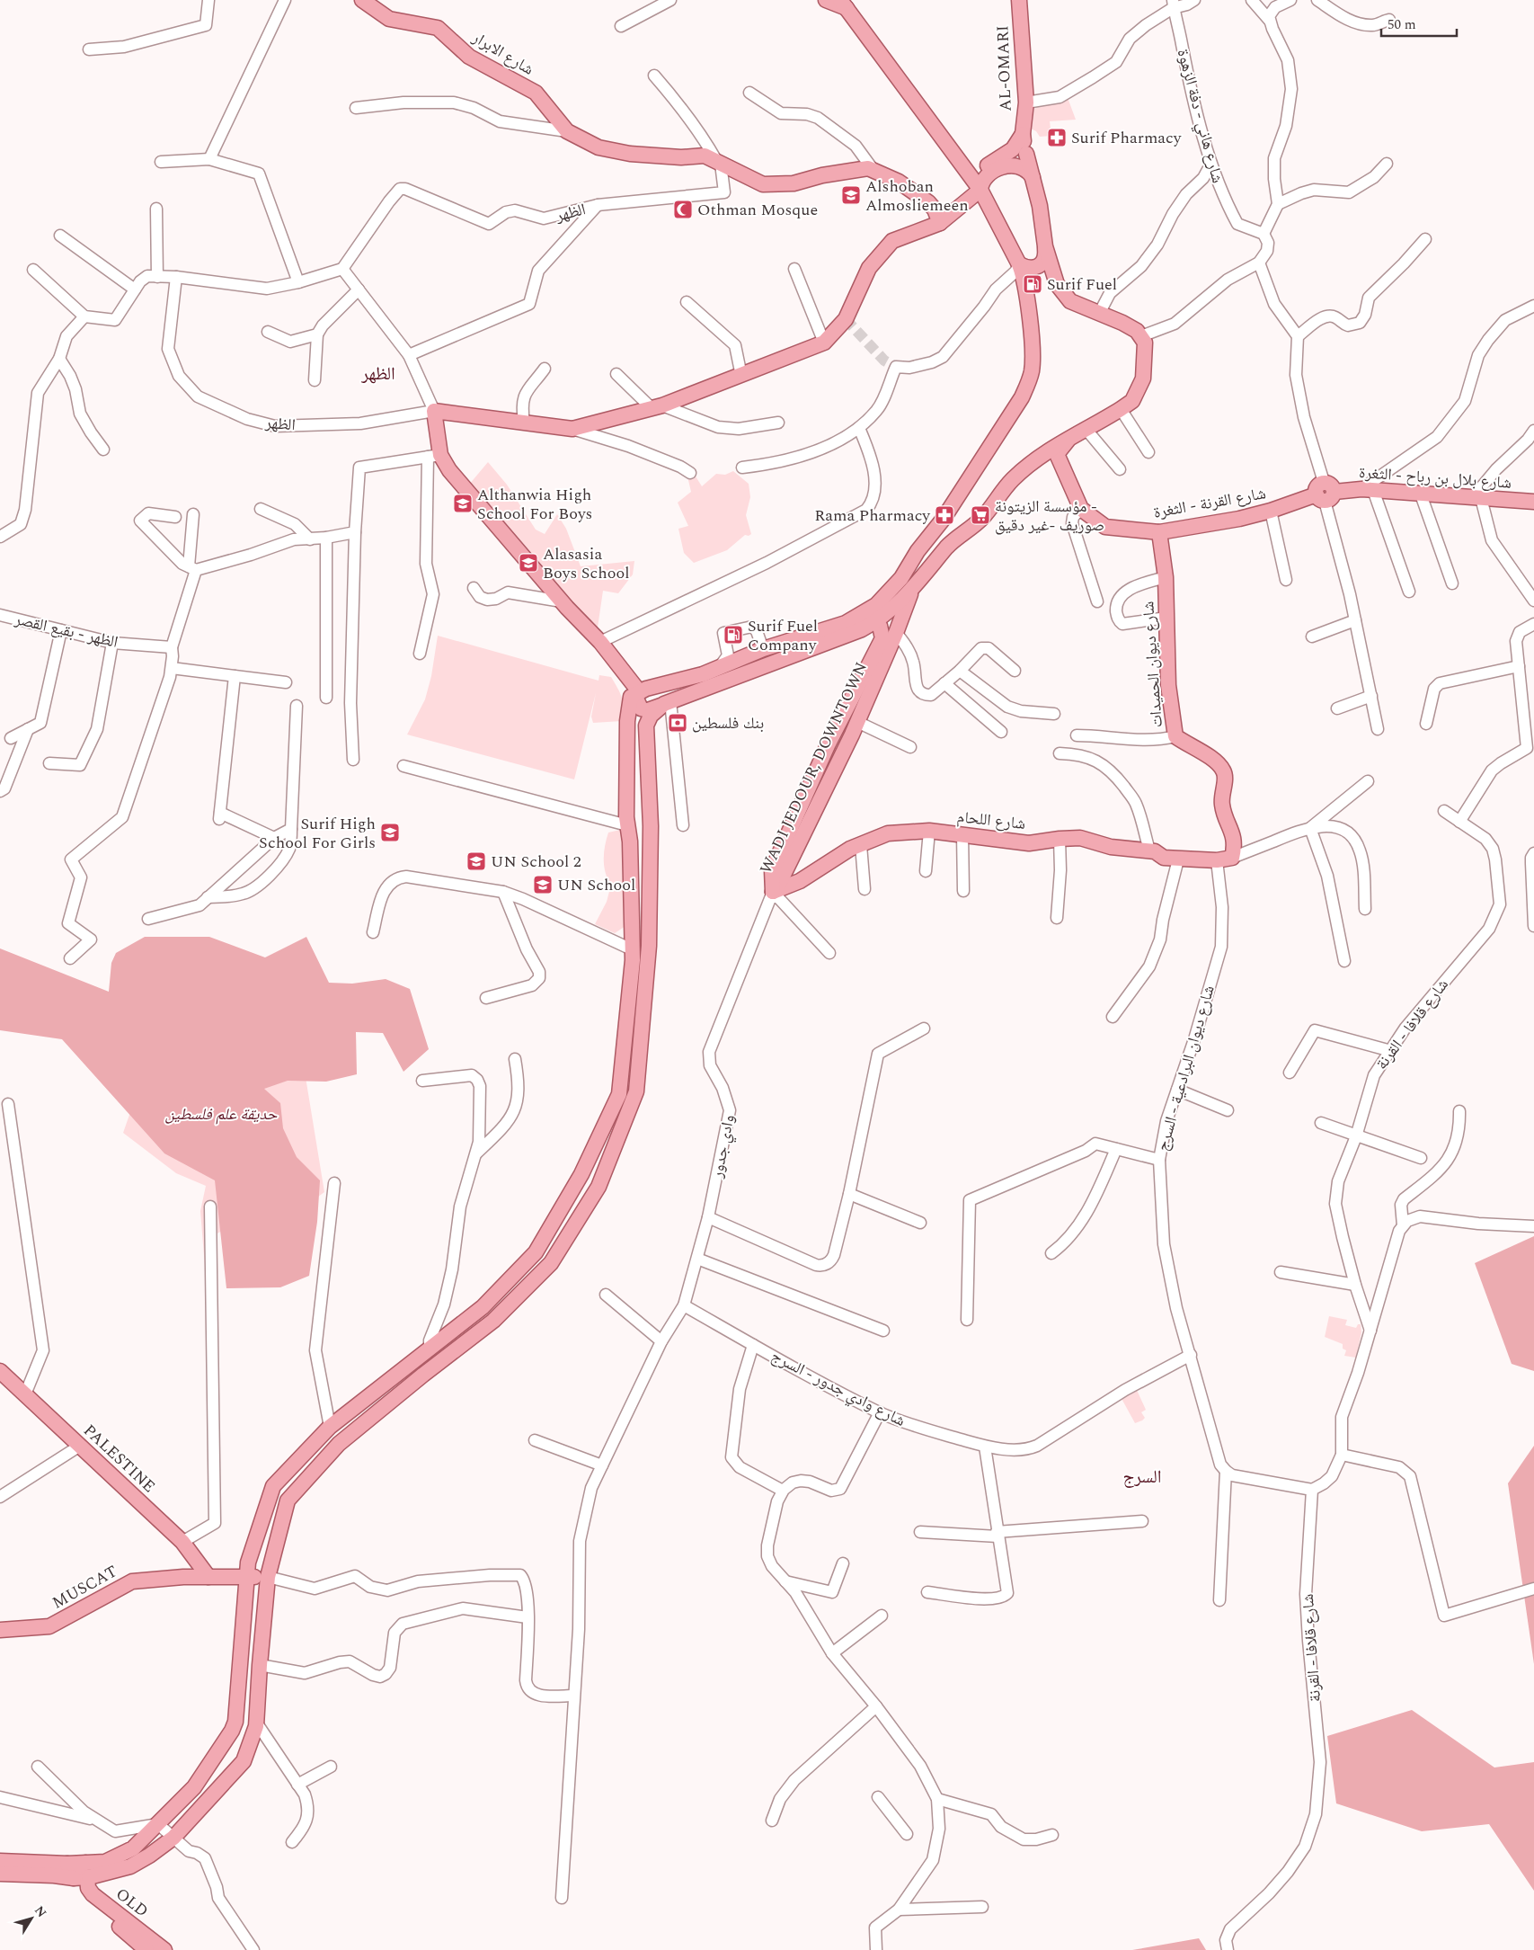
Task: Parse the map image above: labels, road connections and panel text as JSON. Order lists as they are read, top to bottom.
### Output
{
  "streets": {
    "main road": [
      "شارع الابرار",
      "AL-OMARI",
      "شارع بلال بن رباح - الثغرة",
      "شارع القرنة - الثغرة",
      "شارع ديوان الحميدات",
      "WADI JEDOUR, DOWNTOWN",
      "شارع اللحام",
      "PALESTINE",
      "MUSCAT",
      "OLD"
    ],
    "street": [
      "شارع هاني - دفة الزهوة",
      "الظهر",
      "الظهر - بقيع القصر",
      "شارع قلافا - القرنة",
      "شارع ديوان البرادعية - السرج",
      "وادي جدور",
      "شارع وادي جدور - السرج"
    ]
  },
  "crossings": [
    ["شارع بلال بن رباح - الثغرة", "شارع القرنة - الثغرة"],
    ["شارع القرنة - الثغرة", "شارع ديوان الحميدات"],
    ["WADI JEDOUR, DOWNTOWN", "شارع اللحام"],
    ["WADI JEDOUR, DOWNTOWN", "وادي جدور"],
    ["شارع اللحام", "شارع ديوان البرادعية - السرج"],
    ["شارع اللحام", "وادي جدور"],
    ["شارع ديوان البرادعية - السرج", "شارع وادي جدور - السرج"],
    ["وادي جدور", "شارع وادي جدور - السرج"],
    ["PALESTINE", "MUSCAT"]
  ],
  "districts": ["الظهر", "السرج"],
  "parks": ["حديقة علم فلسطين"],
  "places": {
    "pharmacy": ["Surif Pharmacy", "Rama Pharmacy"],
    "school or university": [
      "Alshoban Almosliemeen",
      "Althanwia High School For Boys",
      "Alasasia Boys School",
      "Surif High School For Girls",
      "UN School 2",
      "UN School"
    ],
    "mosque": ["Othman Mosque"],
    "fuel station": ["Surif Fuel", "Surif Fuel Company"],
    "supermarket": ["مؤسسة الزيتونة - صوريف -غير دقيق"],
    "bank": ["بنك فلسطين"]
  },
  "scale_bar": "50 m",
  "north": "top right"
}
